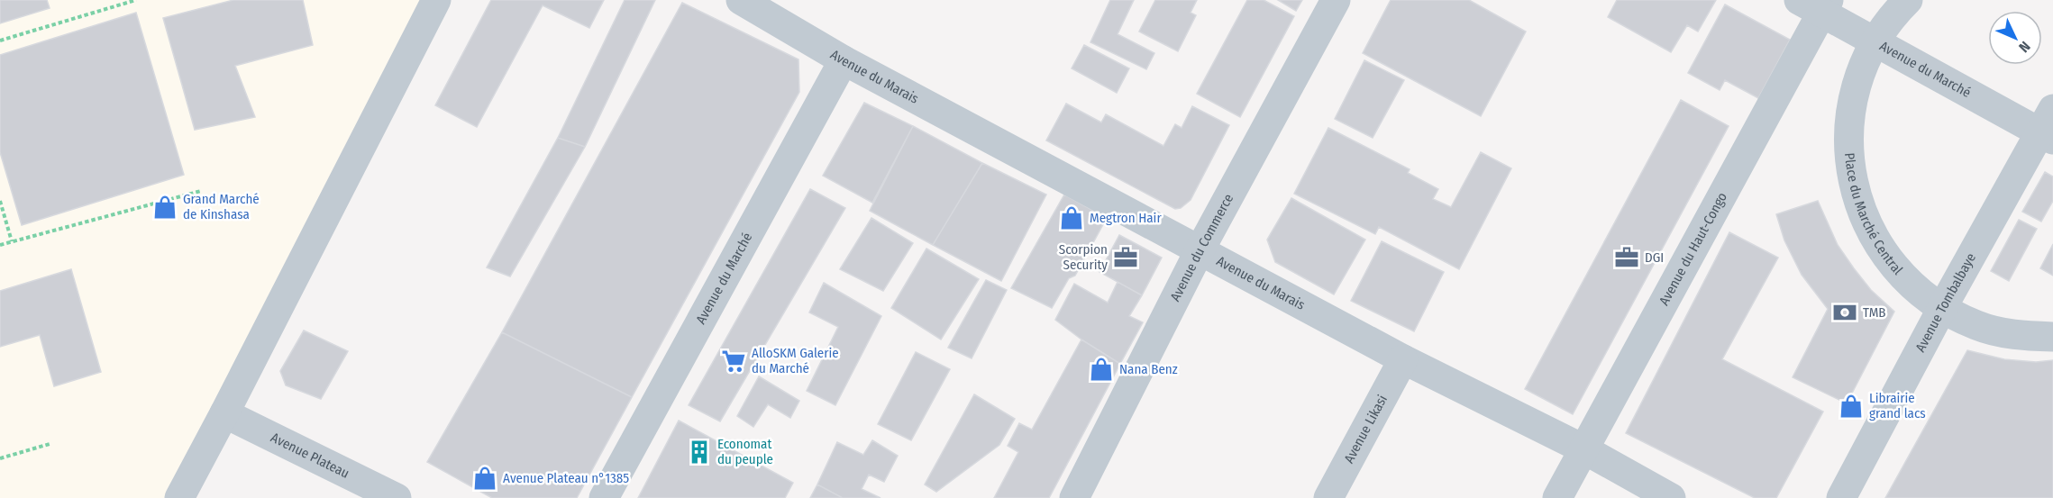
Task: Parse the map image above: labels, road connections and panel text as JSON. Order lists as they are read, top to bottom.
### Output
{
  "streets": {
    "street": [
      "Avenue du Marché",
      "Avenue du Marais",
      "Place du Marché Central",
      "Avenue du Commerce",
      "Avenue du Haut-Congo",
      "Avenue Tombalbaye",
      "Avenue Likasi",
      "Avenue Plateau"
    ]
  },
  "crossings": [
    ["Avenue du Marché", "Avenue du Marais"],
    ["Avenue du Marché", "Place du Marché Central"],
    ["Avenue du Marché", "Avenue du Haut-Congo"],
    ["Avenue du Marché", "Avenue Tombalbaye"],
    ["Avenue du Marais", "Avenue du Commerce"],
    ["Avenue du Marais", "Avenue du Haut-Congo"],
    ["Avenue du Marais", "Avenue Likasi"],
    ["Place du Marché Central", "Avenue Tombalbaye"]
  ],
  "places": {
    "shop": [
      "Grand Marché de Kinshasa",
      "Megtron Hair",
      "Nana Benz",
      "Librairie grand lacs",
      "Avenue Plateau n°1385"
    ],
    "office": ["Scorpion Security", "DGI"],
    "bank": ["TMB"],
    "supermarket": ["AlloSKM Galerie du Marché"],
    "building": ["Economat du peuple"]
  },
  "north": "bottom right"
}
